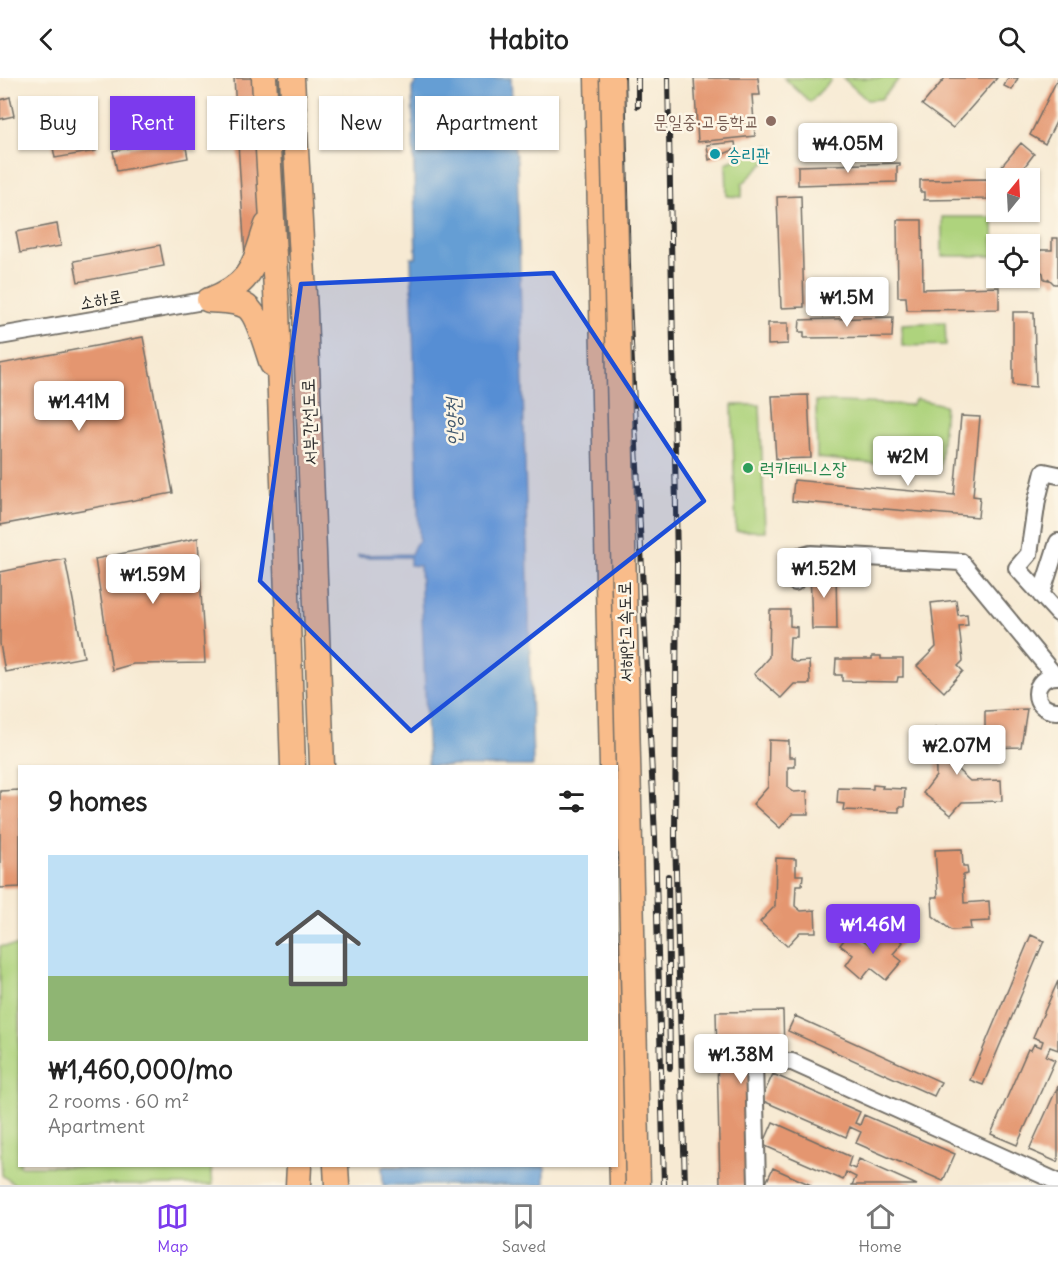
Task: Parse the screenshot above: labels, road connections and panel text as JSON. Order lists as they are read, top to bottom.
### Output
{
  "streets": {
    "highway": ["서부간선도로", "서해안고속도로"],
    "street": ["소하로"]
  },
  "water": ["안양천"],
  "places": ["문일중·고등학교", "승리관", "럭키테니스장"],
  "north": "top",
  "page": {
    "header": "Habito",
    "chip": [
      "Buy",
      "Rent",
      "Filters",
      "New",
      "Apartment"
    ],
    "price": [
      "₩4.05M",
      "₩1.5M",
      "₩1.41M",
      "₩2M",
      "₩1.52M",
      "₩1.59M",
      "₩2.07M",
      "₩1.46M",
      "₩1.38M"
    ],
    "heading": "9 homes",
    "list": [
      {
        "name": "₩1,460,000/mo",
        "note": "2 rooms · 60 m² · Apartment"
      }
    ],
    "tabs": ["Map", "Saved", "Home"]
  }
}
